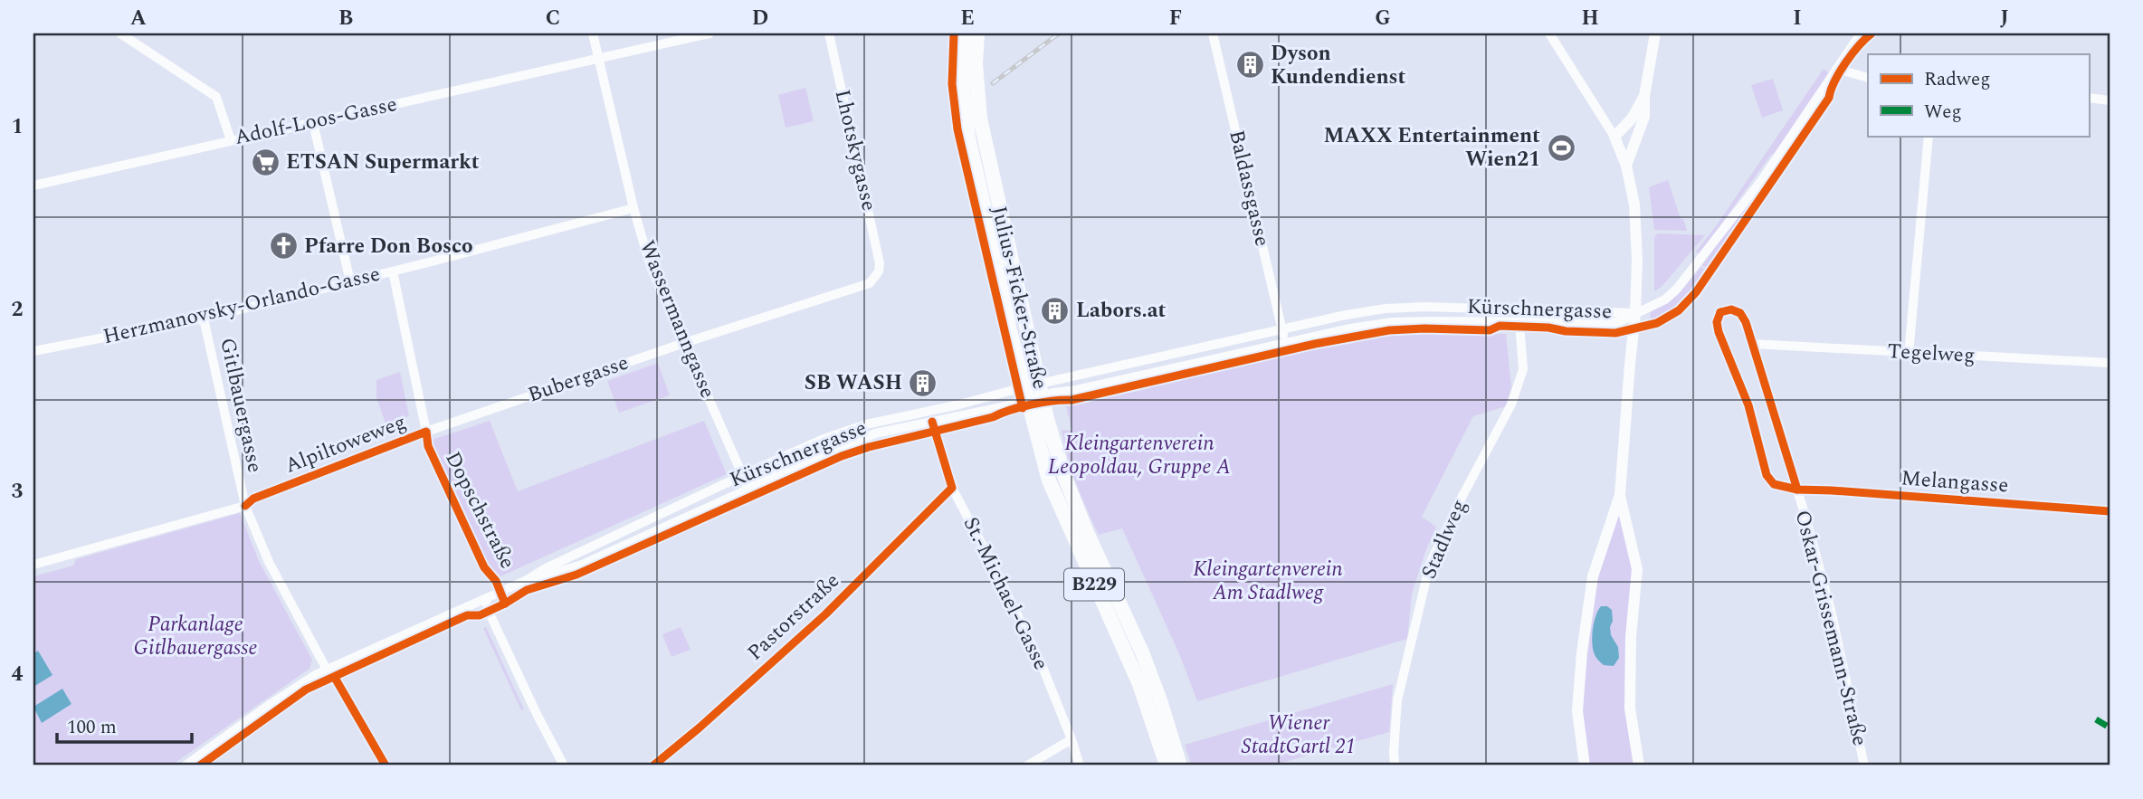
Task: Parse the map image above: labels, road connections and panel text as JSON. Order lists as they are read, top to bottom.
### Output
{
  "streets": {
    "main road": ["Julius-Ficker-Straße", "B229"],
    "street": [
      "Adolf-Loos-Gasse",
      "Lhotskygasse",
      "Baldassgasse",
      "Herzmanovsky-Orlando-Gasse",
      "Kürschnergasse",
      "Wassermanngasse",
      "Tegelweg",
      "Bubergasse",
      "Gitlbauergasse",
      "Melangasse",
      "Dopschstraße",
      "Stadlweg",
      "St.-Michael-Gasse",
      "Pastorstraße",
      "Oskar-Grissemann-Straße"
    ],
    "cycle path": ["Alpiltoweweg"]
  },
  "crossings": [
    ["Adolf-Loos-Gasse", "Wassermanngasse"],
    ["Lhotskygasse", "Bubergasse"],
    ["Baldassgasse", "Kürschnergasse"],
    ["Julius-Ficker-Straße", "Kürschnergasse"],
    ["Herzmanovsky-Orlando-Gasse", "Wassermanngasse"],
    ["Herzmanovsky-Orlando-Gasse", "Bubergasse"],
    ["Herzmanovsky-Orlando-Gasse", "Gitlbauergasse"],
    ["Kürschnergasse", "Wassermanngasse"],
    ["Kürschnergasse", "Gitlbauergasse"],
    ["Kürschnergasse", "Dopschstraße"],
    ["Kürschnergasse", "Stadlweg"],
    ["Kürschnergasse", "St.-Michael-Gasse"],
    ["Wassermanngasse", "Bubergasse"],
    ["Tegelweg", "Oskar-Grissemann-Straße"],
    ["Melangasse", "Oskar-Grissemann-Straße"],
    ["St.-Michael-Gasse", "Pastorstraße"]
  ],
  "parks": [
    "Kleingartenverein Leopoldau, Gruppe A",
    "Kleingartenverein Am Stadlweg",
    "Parkanlage Gitlbauergasse",
    "Wiener StadtGartl 21"
  ],
  "places": {
    "building": ["Dyson Kundendienst", "Labors.at", "SB WASH"],
    "sports": ["MAXX Entertainment Wien21"],
    "supermarket": ["ETSAN Supermarkt"],
    "church": ["Pfarre Don Bosco"]
  },
  "legend": ["Radweg", "Weg"],
  "scale_bar": "100 m",
  "grid": {
    "columns": [
      "A",
      "B",
      "C",
      "D",
      "E",
      "F",
      "G",
      "H",
      "I",
      "J"
    ],
    "rows": [
      "1",
      "2",
      "3",
      "4"
    ]
  }
}
